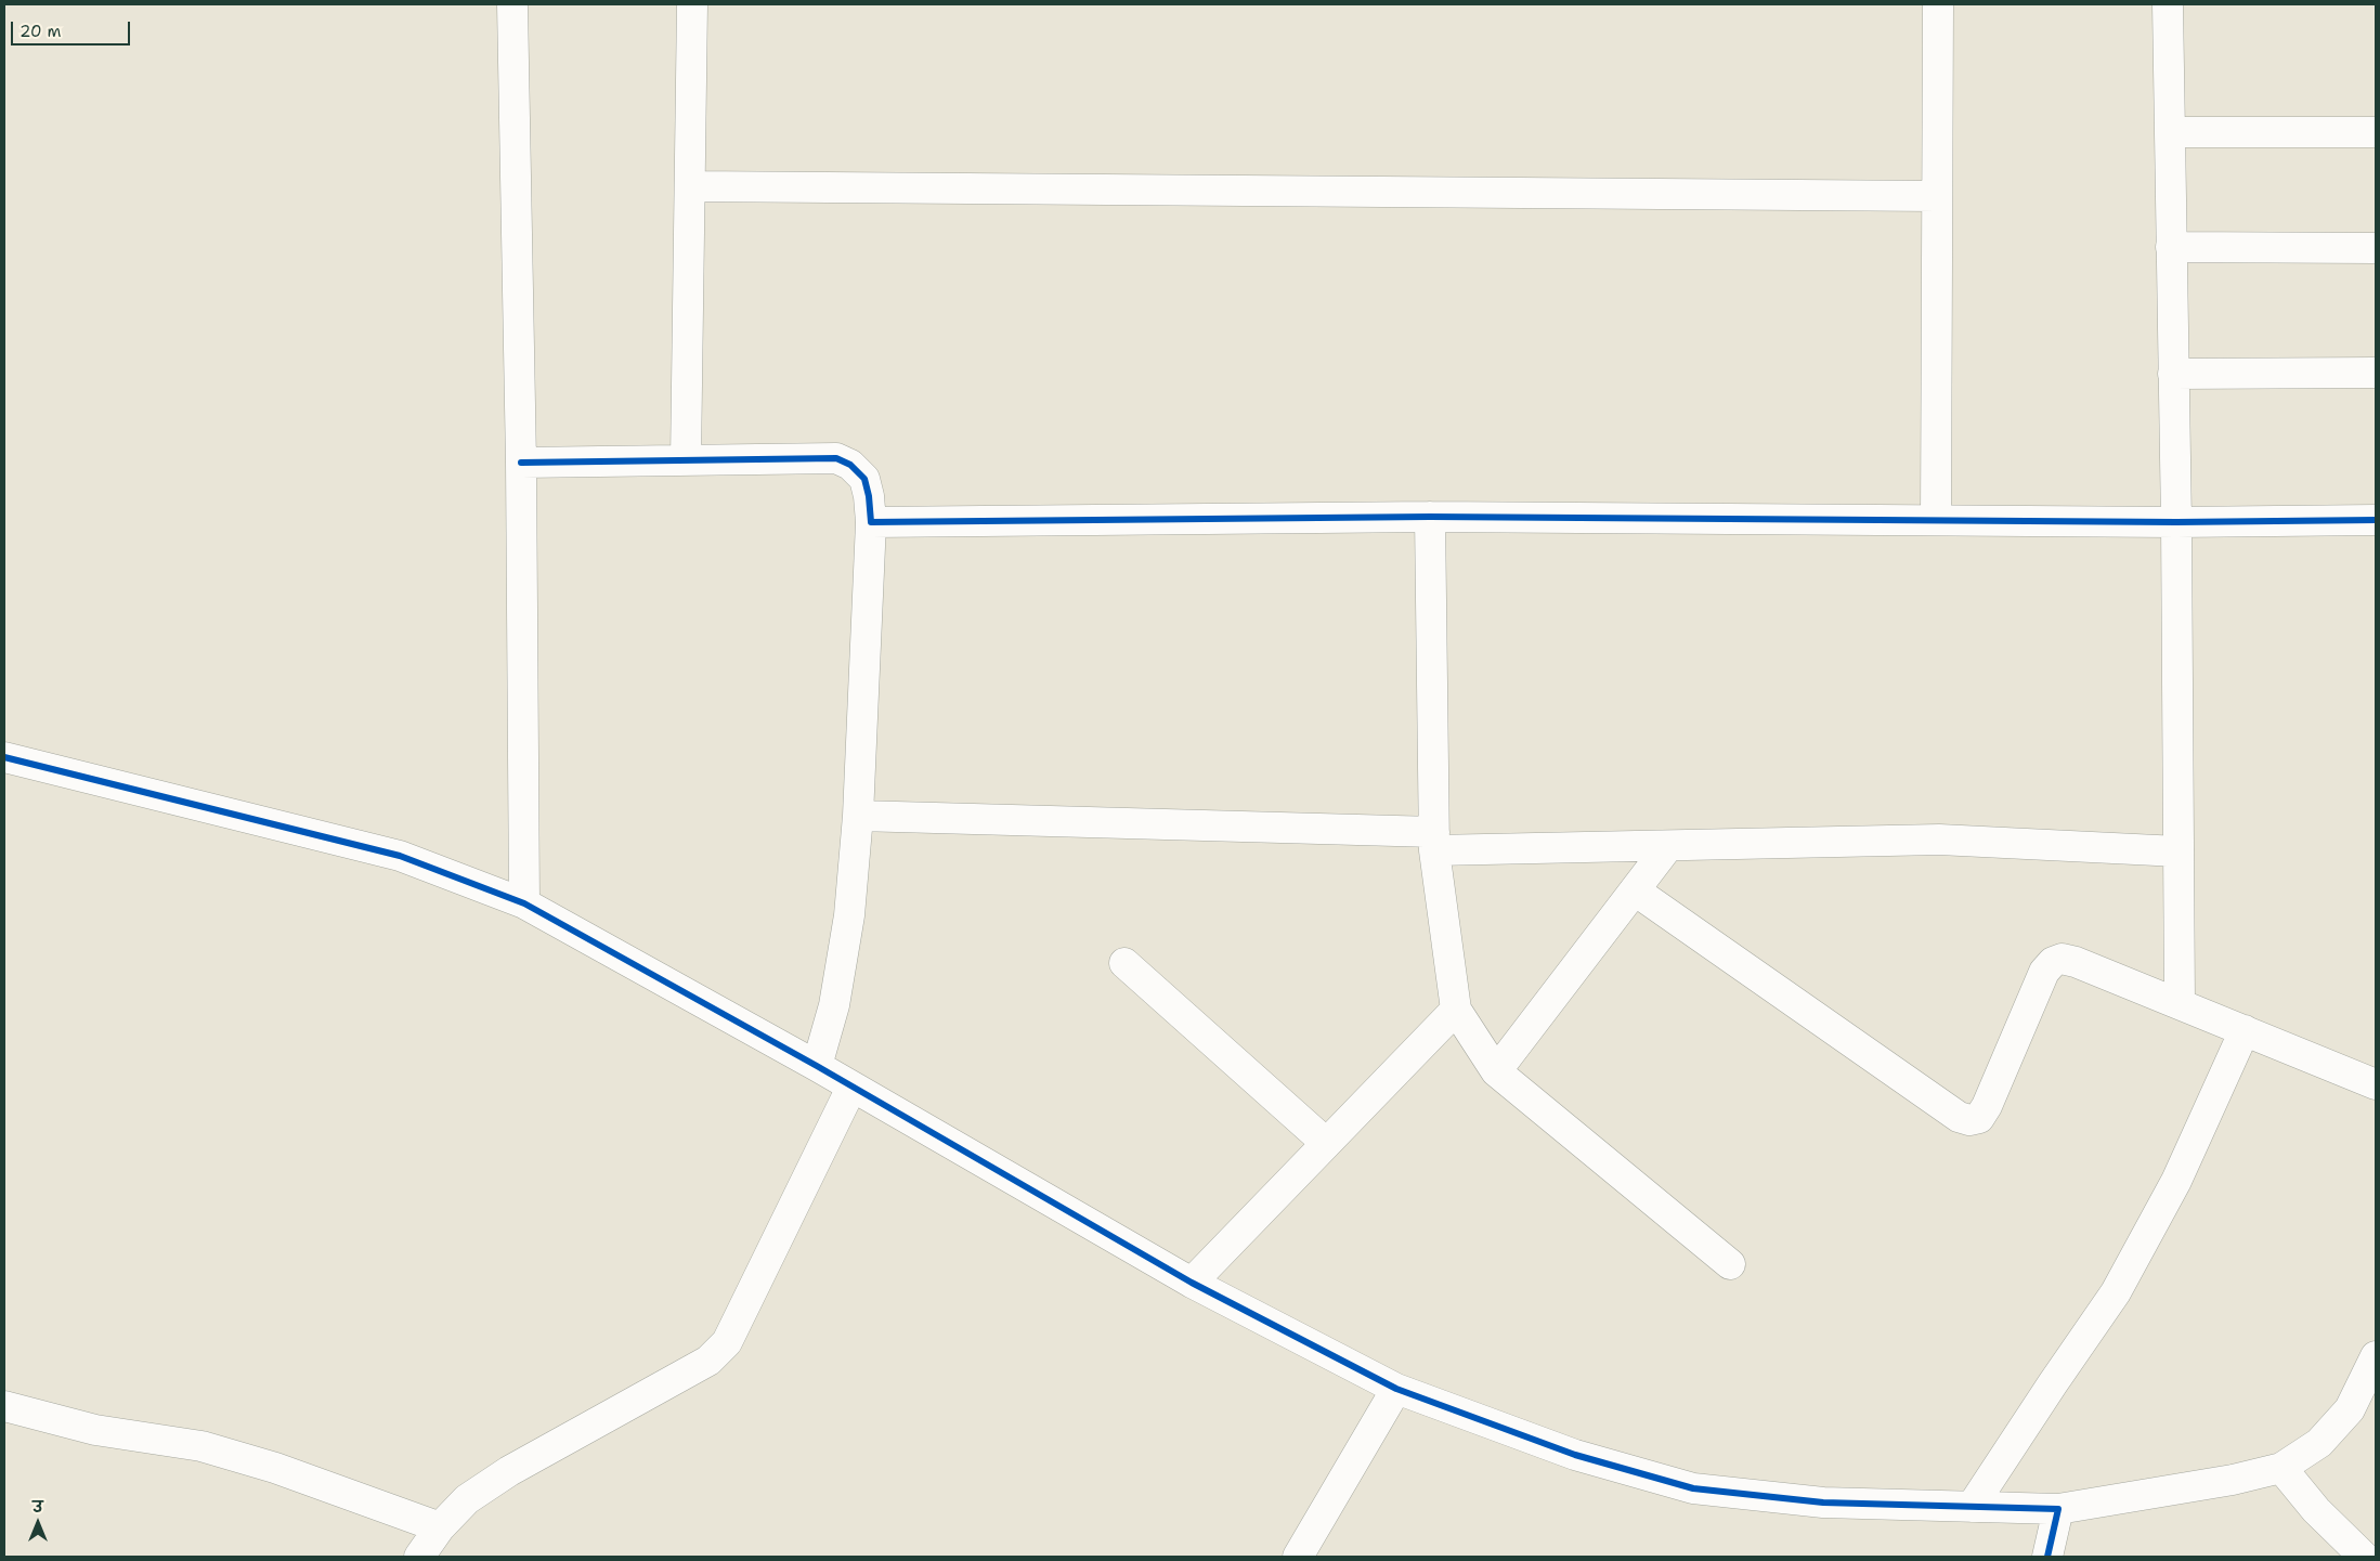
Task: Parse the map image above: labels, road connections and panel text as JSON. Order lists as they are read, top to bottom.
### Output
{
  "scale_bar": "20 m",
  "north": "top"
}
